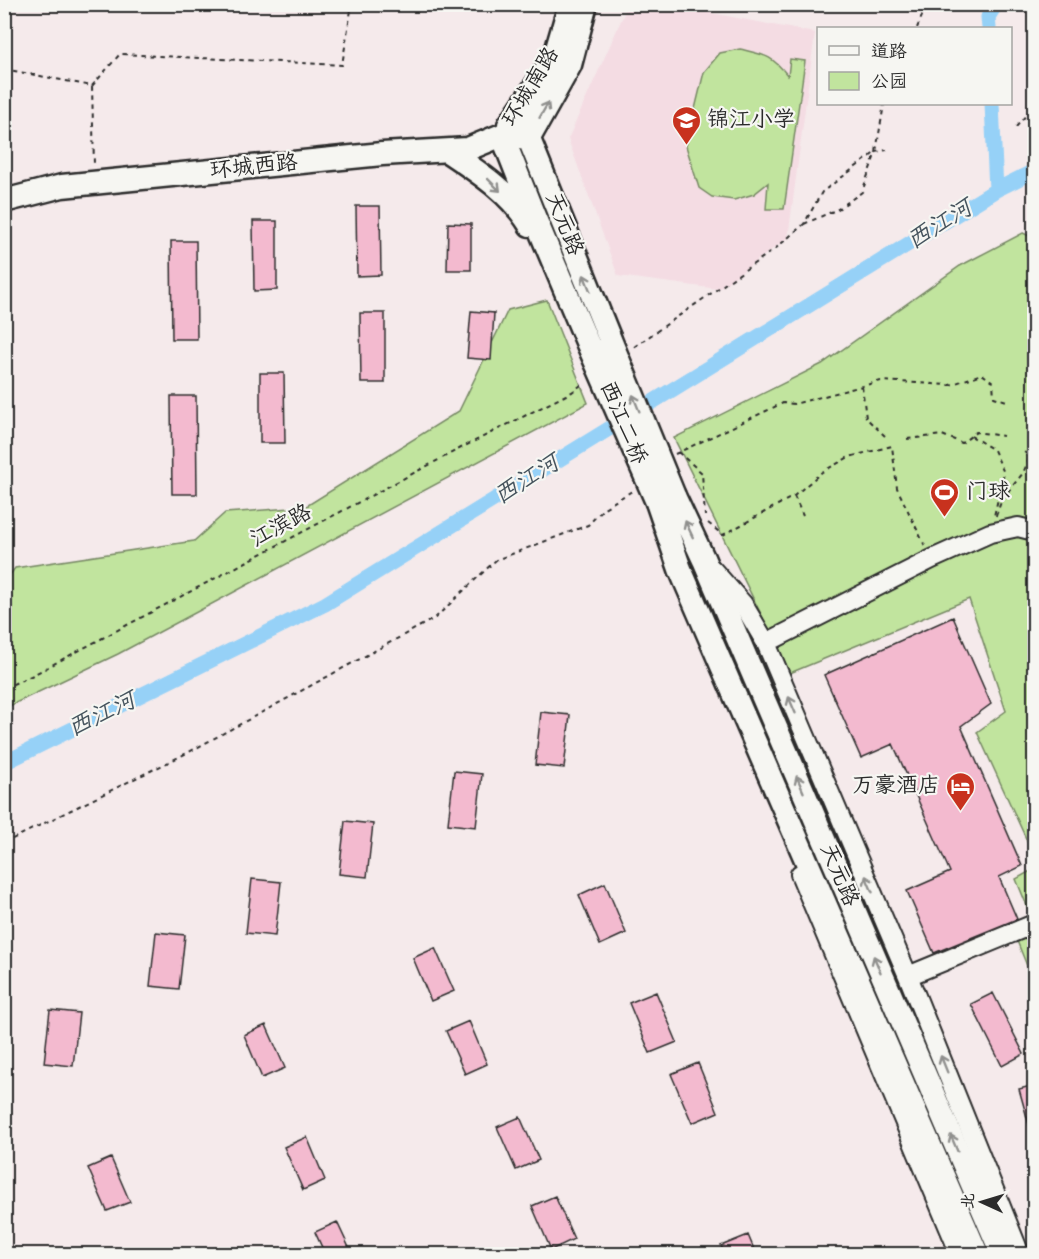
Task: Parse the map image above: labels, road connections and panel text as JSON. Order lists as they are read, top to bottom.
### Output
{
  "streets": {
    "main road": [
      "环城南路",
      "环城西路",
      "天元路",
      "西江二桥"
    ],
    "path": ["江滨路"]
  },
  "crossings": [
    ["环城南路", "环城西路"],
    ["环城南路", "天元路"],
    ["环城西路", "天元路"],
    ["天元路", "西江二桥"]
  ],
  "water": ["西江河"],
  "places": {
    "school or university": ["锦江小学"],
    "sports": ["门球"],
    "hotel": ["万豪酒店"]
  },
  "legend": ["道路", "公园"],
  "north": "left"
}
